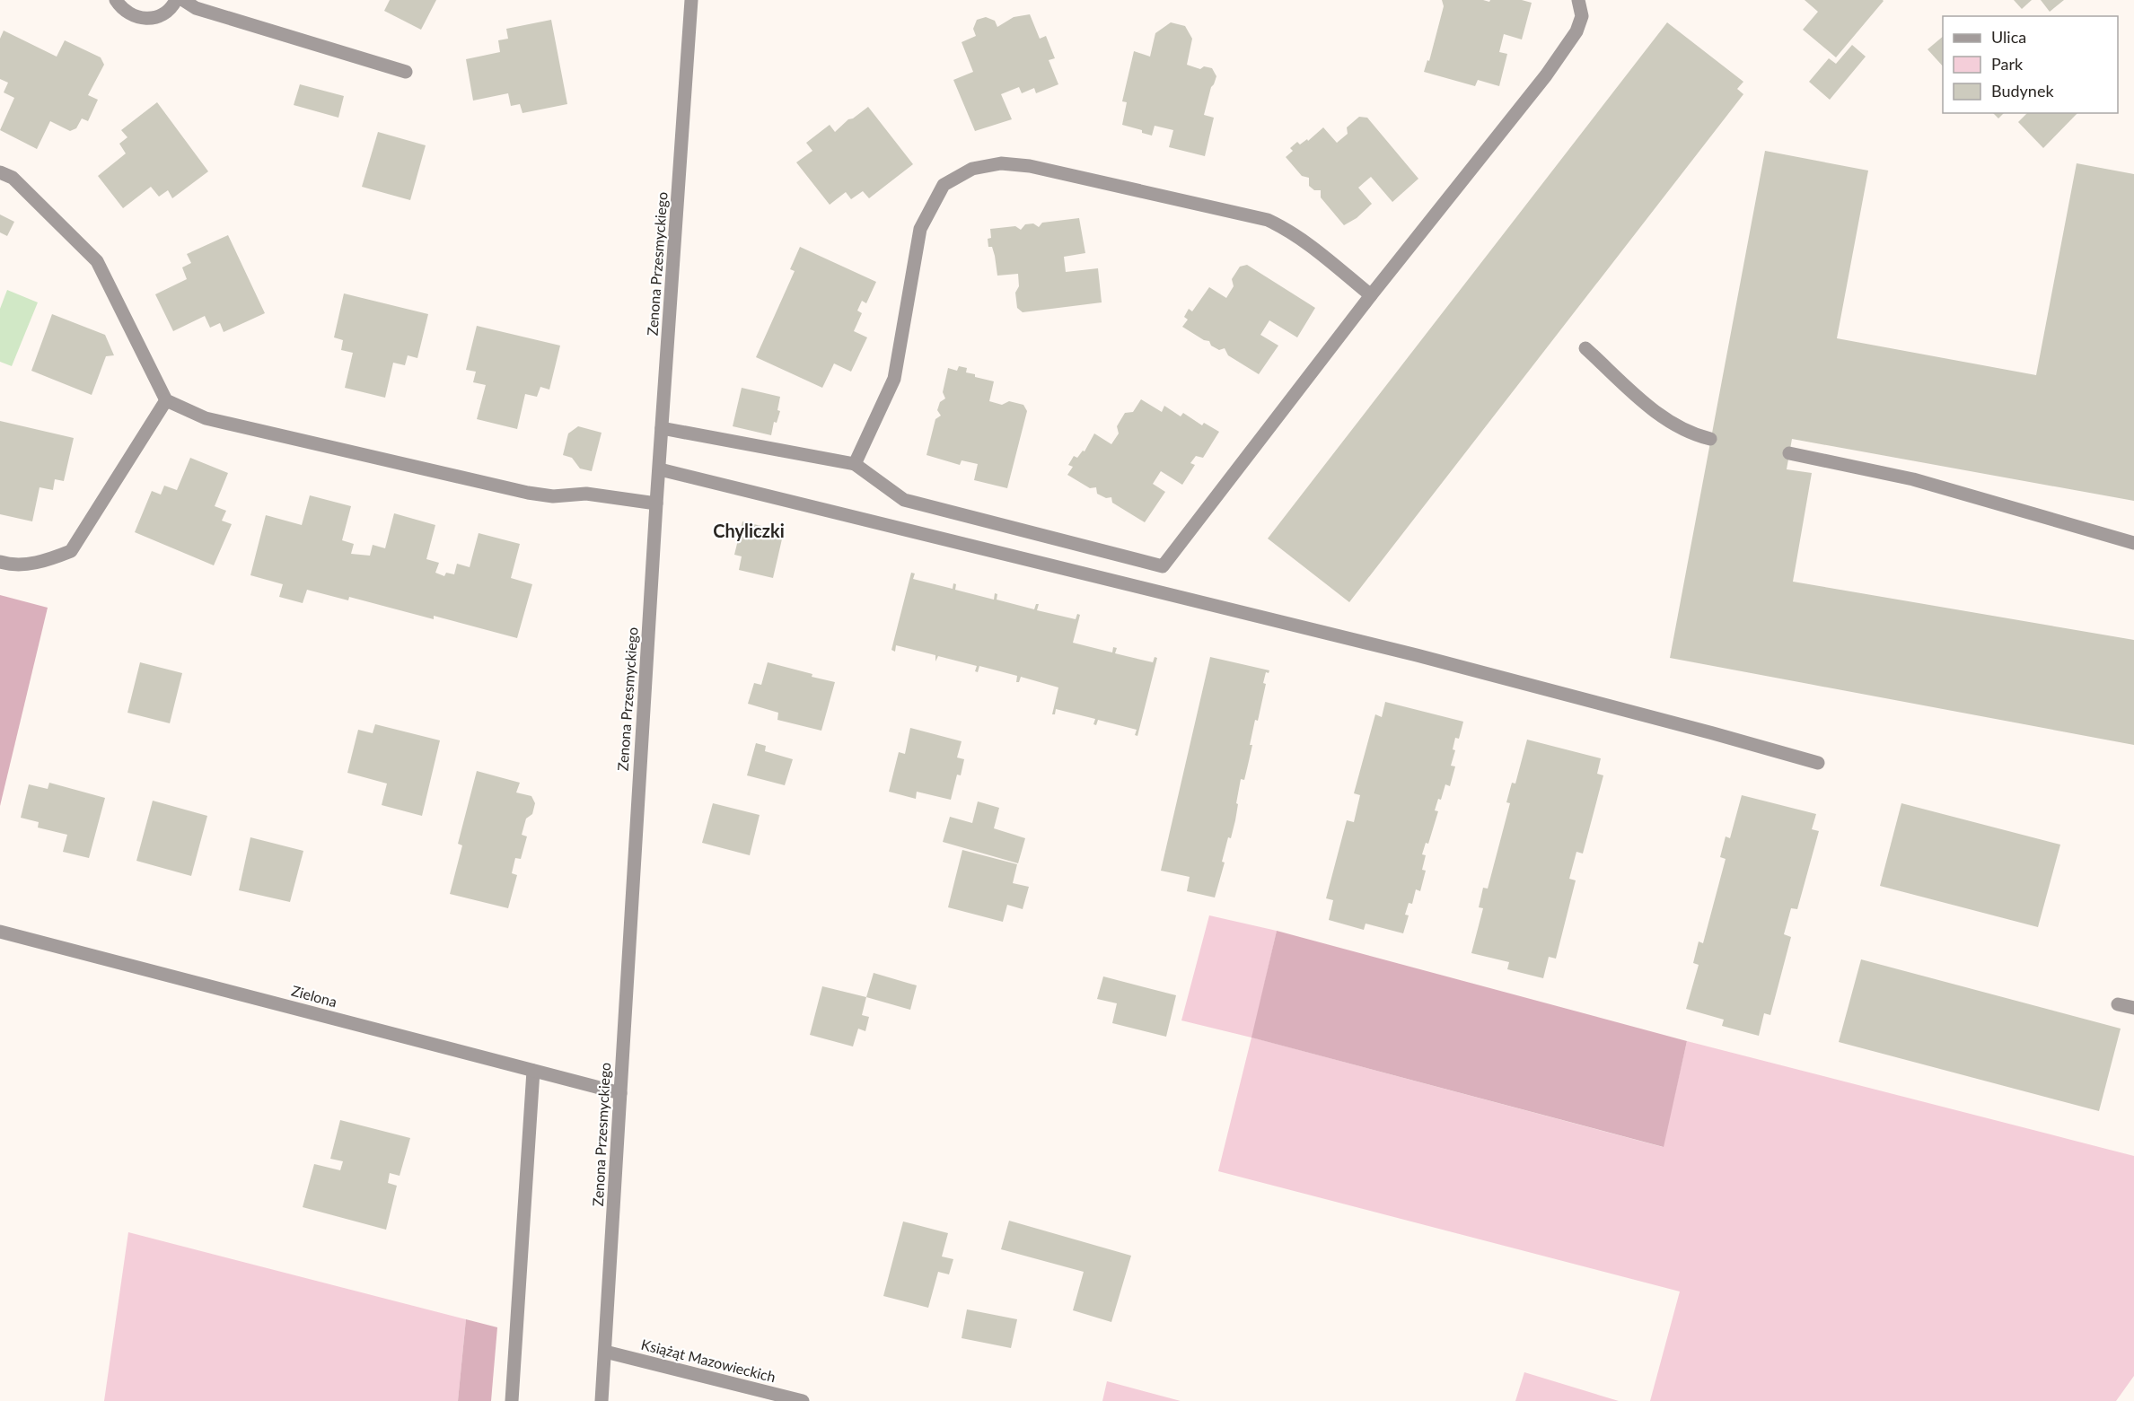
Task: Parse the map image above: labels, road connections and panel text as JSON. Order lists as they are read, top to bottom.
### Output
{
  "streets": {
    "street": ["Zenona Przesmyckiego", "Zielona", "Książąt Mazowieckich"]
  },
  "crossings": [
    ["Zenona Przesmyckiego", "Zielona"],
    ["Zenona Przesmyckiego", "Książąt Mazowieckich"]
  ],
  "districts": ["Chyliczki"],
  "legend": ["Ulica", "Park", "Budynek"]
}
